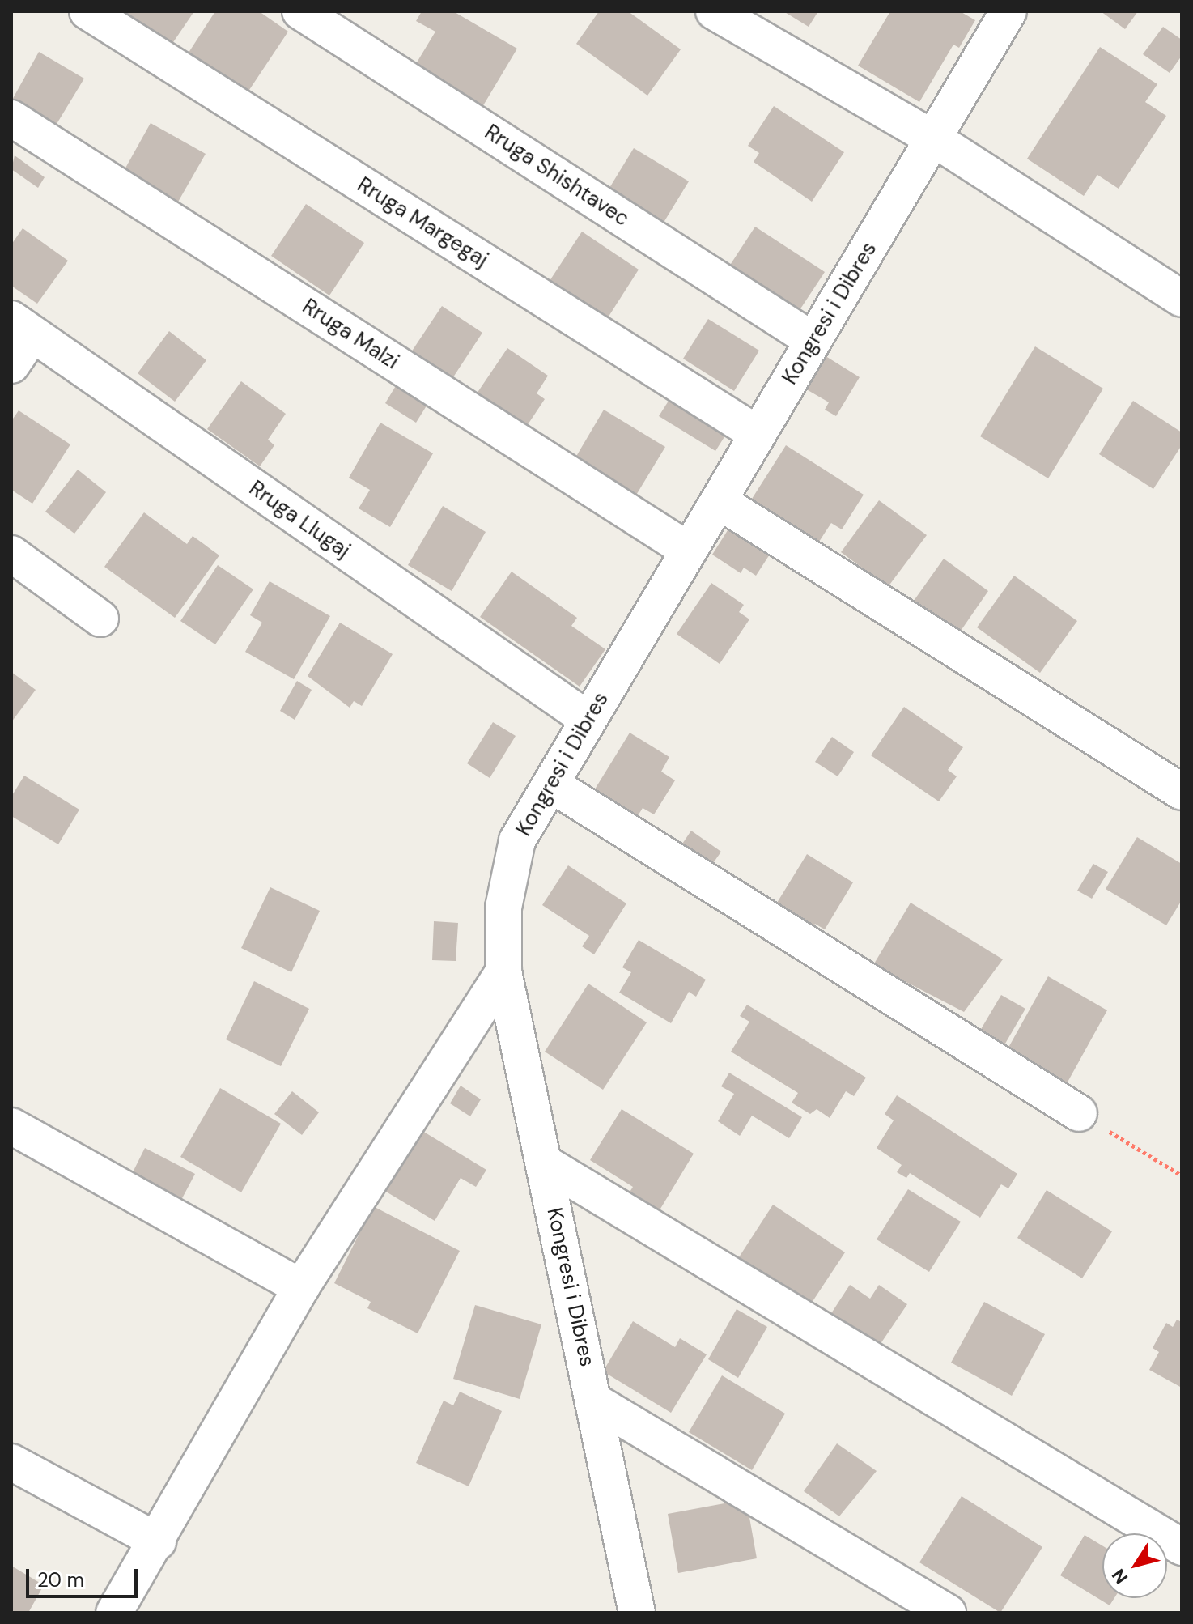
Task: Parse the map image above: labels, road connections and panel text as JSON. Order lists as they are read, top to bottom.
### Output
{
  "streets": {
    "street": [
      "Rruga Shishtavec",
      "Rruga Margegaj",
      "Kongresi i Dibres",
      "Rruga Malzi",
      "Rruga Llugaj"
    ]
  },
  "crossings": [
    ["Rruga Shishtavec", "Kongresi i Dibres"],
    ["Rruga Margegaj", "Kongresi i Dibres"],
    ["Kongresi i Dibres", "Rruga Malzi"],
    ["Kongresi i Dibres", "Rruga Llugaj"]
  ],
  "scale_bar": "20 m",
  "north": "bottom left"
}
